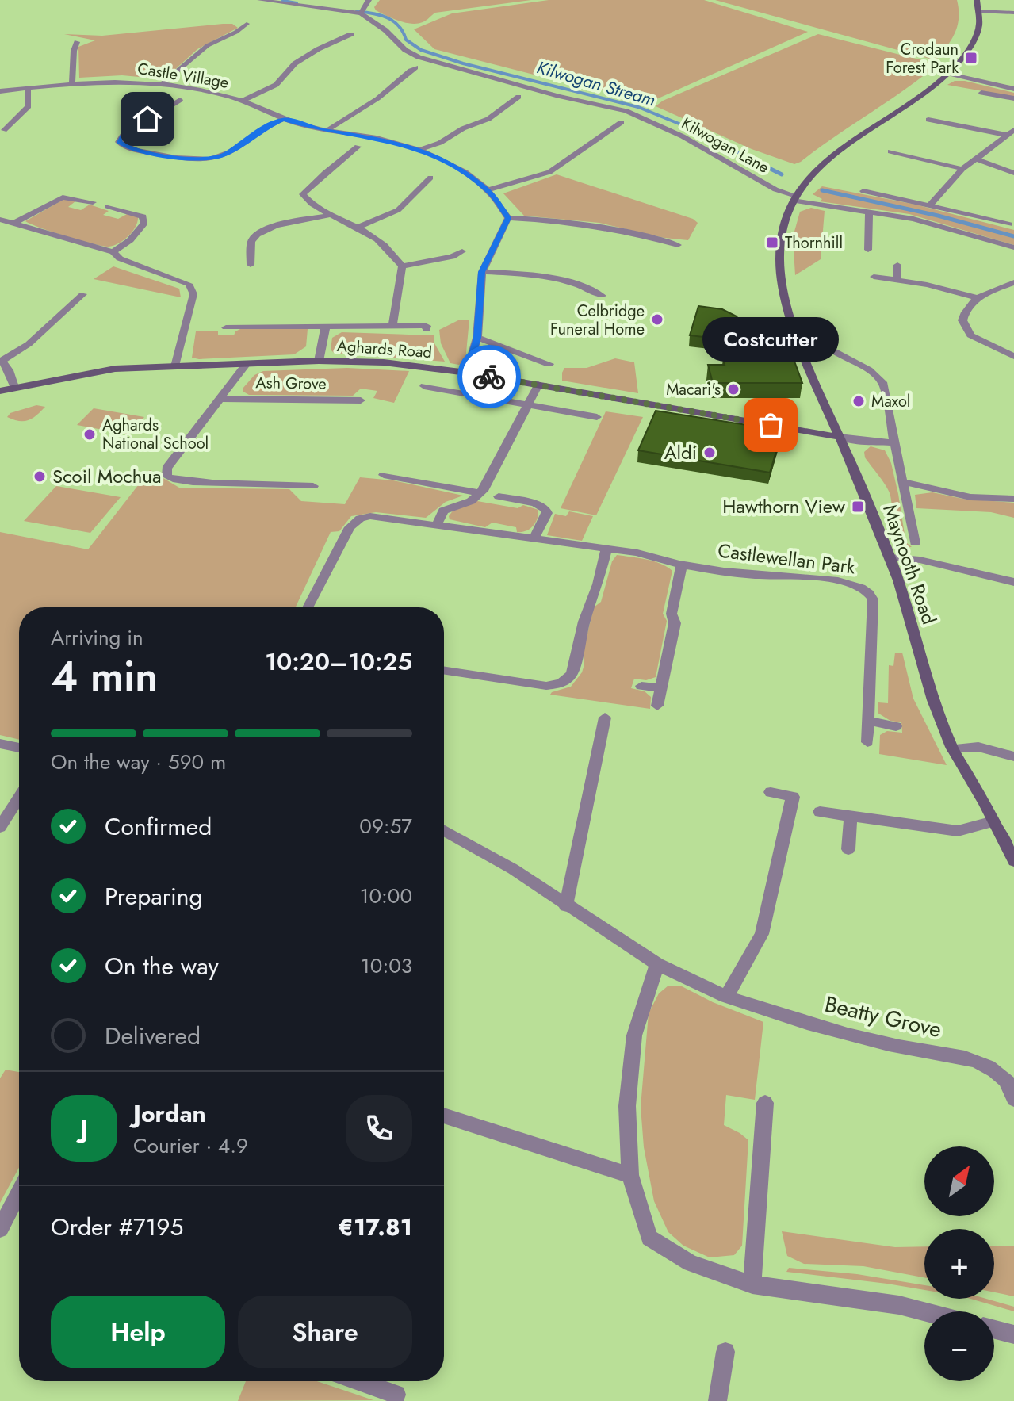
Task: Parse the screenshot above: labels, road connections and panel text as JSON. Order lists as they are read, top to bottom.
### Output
{
  "streets": {
    "main road": ["Aghards Road", "Maynooth Road"],
    "street": [
      "Castle Village",
      "Kilwogan Lane",
      "Ash Grove",
      "Castlewellan Park",
      "Beatty Grove"
    ]
  },
  "crossings": [
    ["Kilwogan Lane", "Maynooth Road"],
    ["Aghards Road", "Ash Grove"],
    ["Aghards Road", "Maynooth Road"]
  ],
  "water": ["Kilwogan Stream"],
  "places": {
    "transit": ["Crodaun Forest Park", "Thornhill", "Hawthorn View"],
    "other": [
      "Celbridge Funeral Home",
      "Macari's",
      "Maxol",
      "Costcutter",
      "Aghards National School",
      "Aldi",
      "Scoil Mochua"
    ]
  },
  "north": "top right",
  "page": {
    "bubble": "Costcutter",
    "heading": ["4 min", "Arriving in", "10:20–10:25"],
    "panel": [
      "Jordan",
      "Courier · 4.9",
      "Order #7195",
      "€17.81"
    ],
    "bar": "On the way · 590 m",
    "list": [
      ["Confirmed", "09:57"],
      ["Preparing", "10:00"],
      ["On the way", "10:03"],
      "Delivered"
    ],
    "round": "J",
    "map_buttons": ["+", "−"],
    "buttons": ["Help", "Share"]
  }
}
